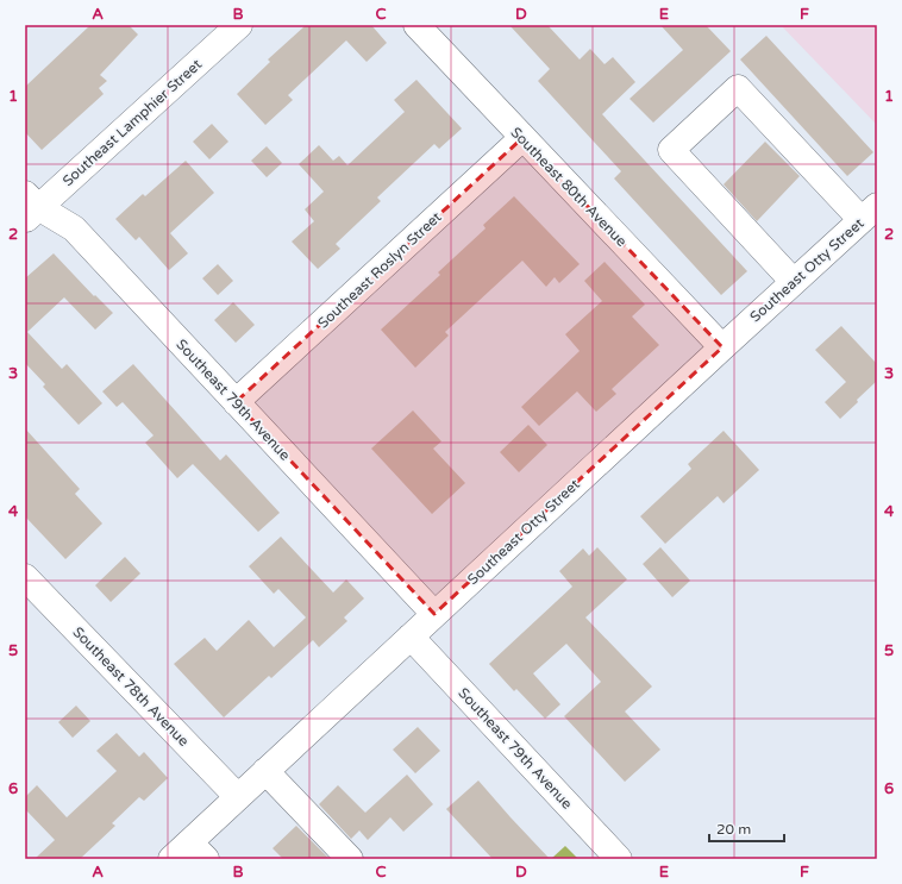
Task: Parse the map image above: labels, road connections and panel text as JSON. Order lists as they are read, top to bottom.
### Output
{
  "streets": {
    "street": [
      "Southeast Lamphier Street",
      "Southeast 80th Avenue",
      "Southeast Roslyn Street",
      "Southeast Otty Street",
      "Southeast 79th Avenue",
      "Southeast 78th Avenue"
    ]
  },
  "crossings": [
    ["Southeast Lamphier Street", "Southeast 79th Avenue"],
    ["Southeast 80th Avenue", "Southeast Roslyn Street"],
    ["Southeast 80th Avenue", "Southeast Otty Street"],
    ["Southeast Roslyn Street", "Southeast 79th Avenue"],
    ["Southeast Otty Street", "Southeast 79th Avenue"],
    ["Southeast Otty Street", "Southeast 78th Avenue"]
  ],
  "scale_bar": "20 m",
  "grid": {
    "columns": [
      "A",
      "B",
      "C",
      "D",
      "E",
      "F"
    ],
    "rows": [
      "1",
      "2",
      "3",
      "4",
      "5",
      "6"
    ]
  }
}
